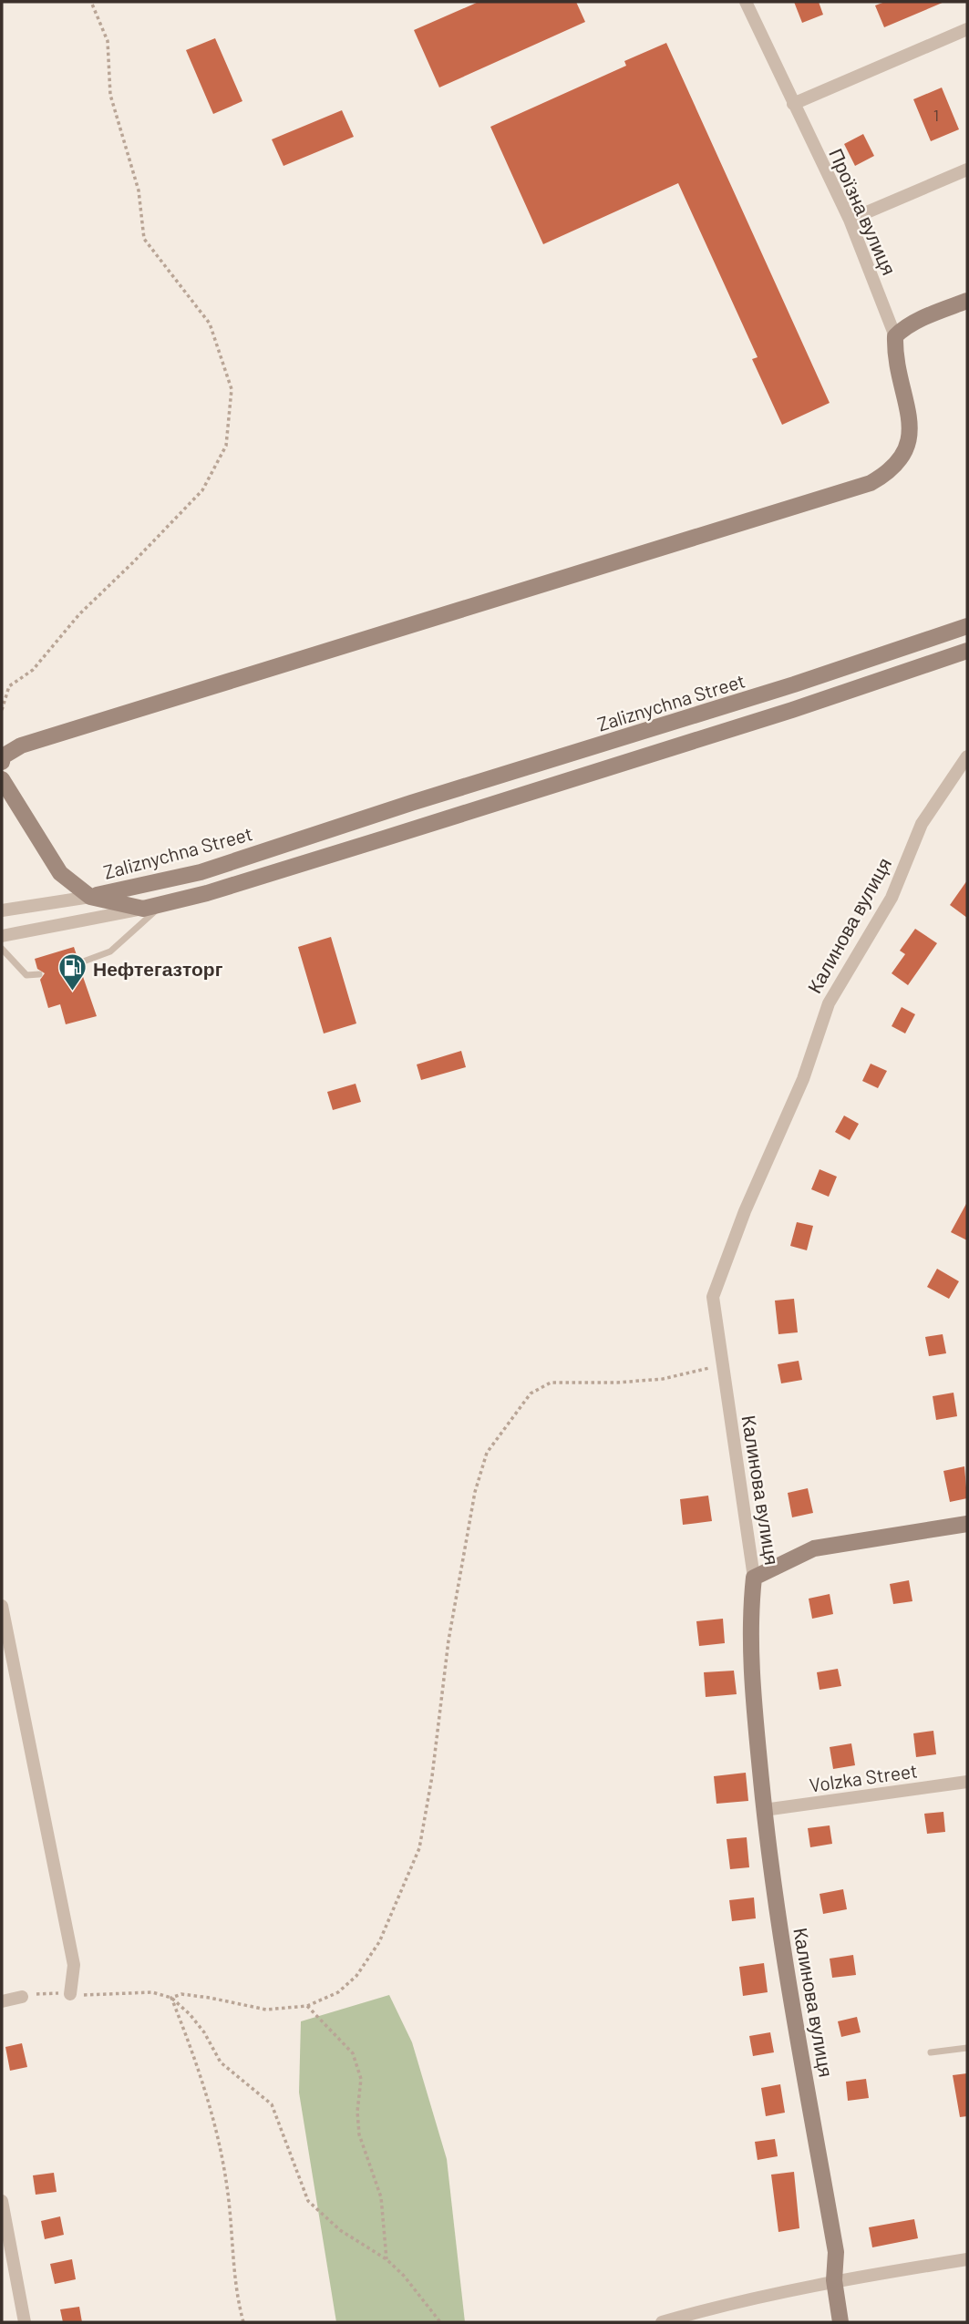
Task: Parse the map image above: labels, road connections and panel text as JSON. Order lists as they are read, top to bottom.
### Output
{
  "streets": {
    "street": [
      "Проїзна вулиця",
      "Zaliznychna Street",
      "Калинова вулиця",
      "Volzka Street"
    ]
  },
  "crossings": [
    ["Калинова вулиця", "Volzka Street"]
  ],
  "places": {
    "fuel station": ["Нефтегазторг"]
  },
  "house_numbers": ["1"]
}
